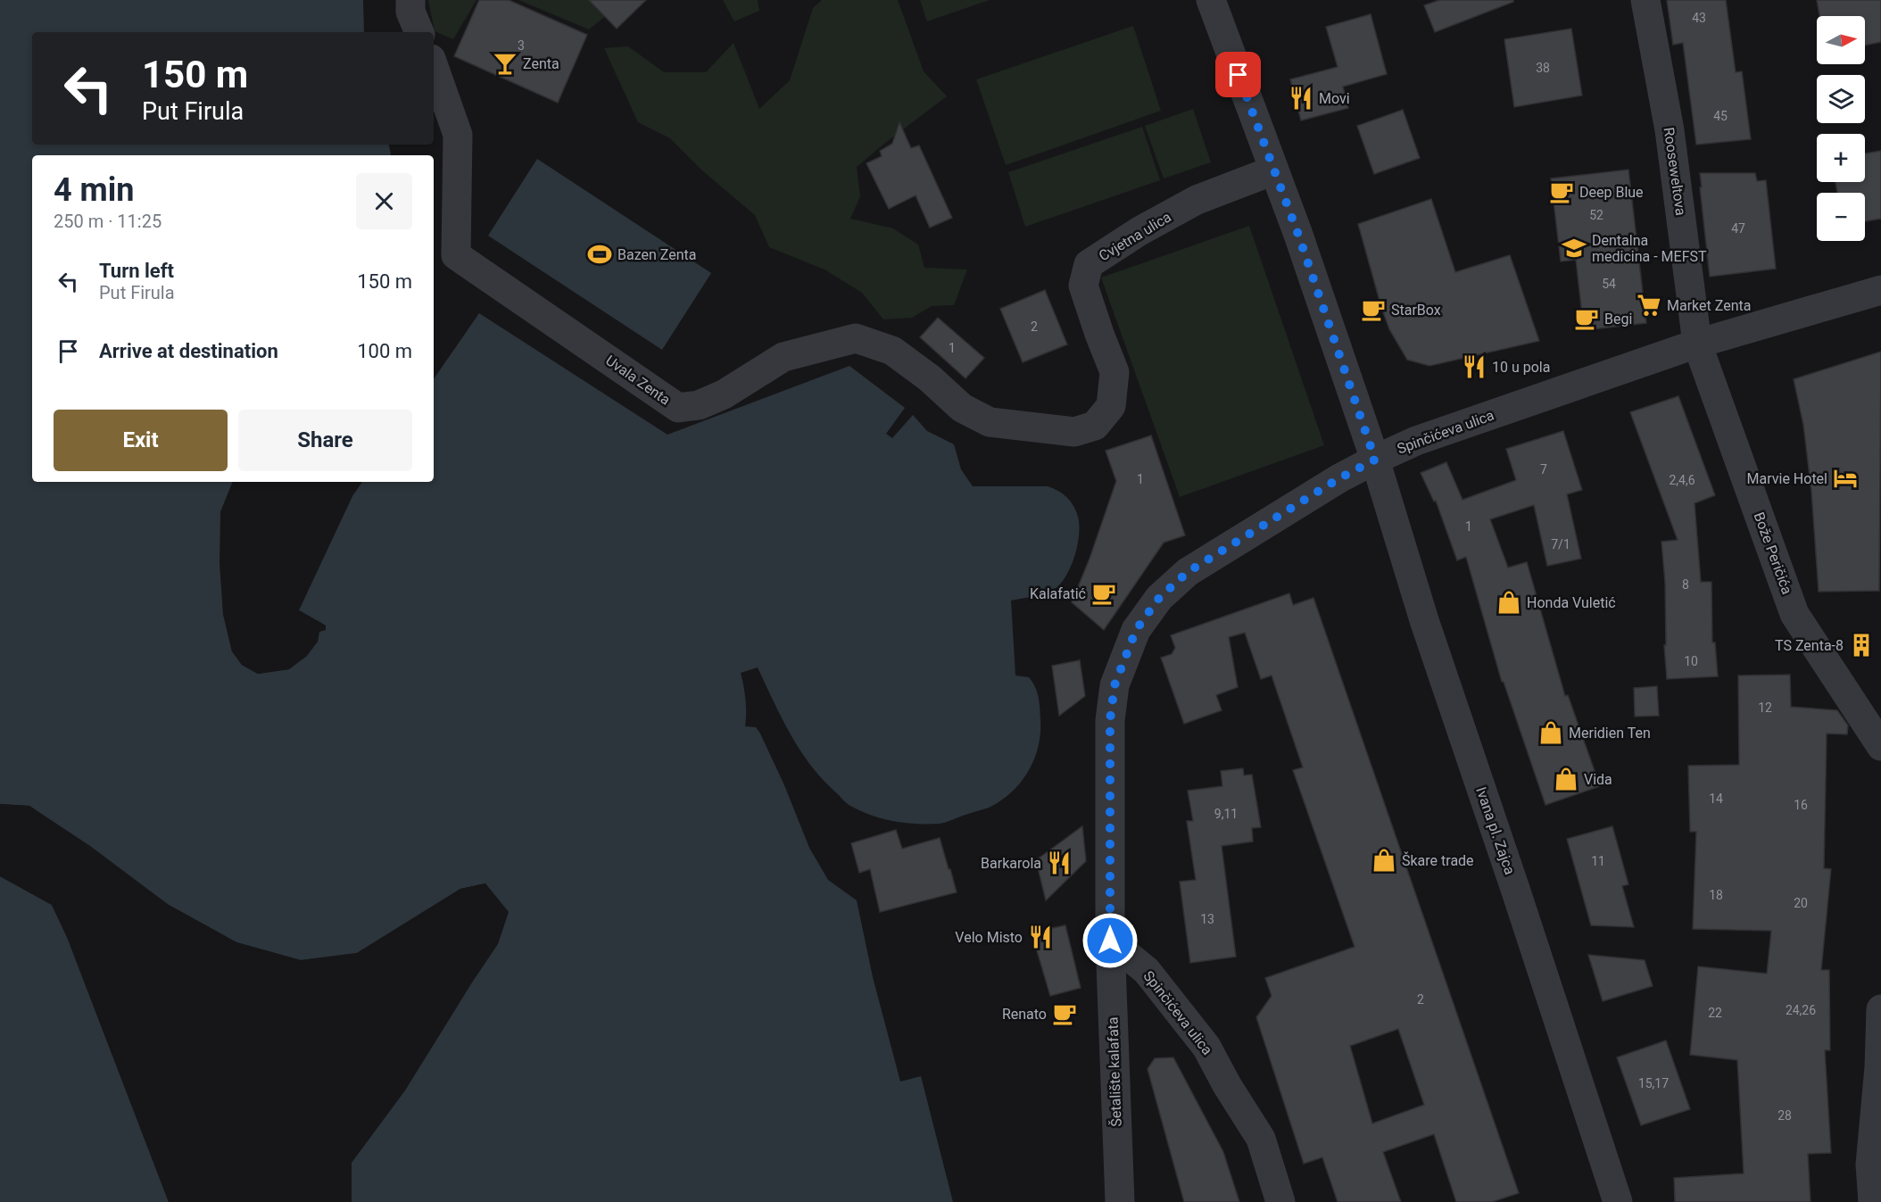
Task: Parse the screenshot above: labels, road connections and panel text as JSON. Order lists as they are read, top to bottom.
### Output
{
  "streets": {
    "street": [
      "Rooseweltova",
      "Cvjetna ulica",
      "Uvala Zenta",
      "Spinčićeva ulica",
      "Bože Peričića",
      "Ivana pl. Zajca",
      "Šetalište kalafata"
    ]
  },
  "crossings": [
    ["Rooseweltova", "Spinčićeva ulica"],
    ["Rooseweltova", "Bože Peričića"],
    ["Cvjetna ulica", "Uvala Zenta"],
    ["Cvjetna ulica", "Ivana pl. Zajca"],
    ["Spinčićeva ulica", "Bože Peričića"],
    ["Spinčićeva ulica", "Ivana pl. Zajca"],
    ["Spinčićeva ulica", "Šetalište kalafata"]
  ],
  "places": {
    "bar": ["Zenta"],
    "restaurant": [
      "Movi",
      "10 u pola",
      "Barkarola",
      "Velo Misto"
    ],
    "cafe": [
      "Deep Blue",
      "StarBox",
      "Begi",
      "Kalafatić",
      "Renato"
    ],
    "school or university": ["Dentalna medicina - MEFST"],
    "sports": ["Bazen Zenta"],
    "supermarket": ["Market Zenta"],
    "hotel": ["Marvie Hotel"],
    "shop": [
      "Honda Vuletić",
      "Meridien Ten",
      "Vida",
      "Škare trade"
    ],
    "building": ["TS Zenta-8"]
  },
  "house_numbers": [
    "43",
    "3",
    "38",
    "45",
    "52",
    "47",
    "54",
    "2",
    "1",
    "7",
    "1",
    "2,4,6",
    "1",
    "7/1",
    "8",
    "10",
    "12",
    "14",
    "16",
    "9,11",
    "11",
    "18",
    "20",
    "13",
    "2",
    "24,26",
    "22",
    "15,17",
    "28"
  ],
  "north": "right",
  "page": {
    "map_buttons": ["+", "−"],
    "turn": ["150 m", "Put Firula"],
    "heading": ["4 min", "250 m · 11:25"],
    "list": [
      {
        "name": "Turn left",
        "note": "Put Firula",
        "value": "150 m"
      },
      {
        "name": "Arrive at destination",
        "value": "100 m"
      }
    ],
    "buttons": ["Exit", "Share"]
  }
}
